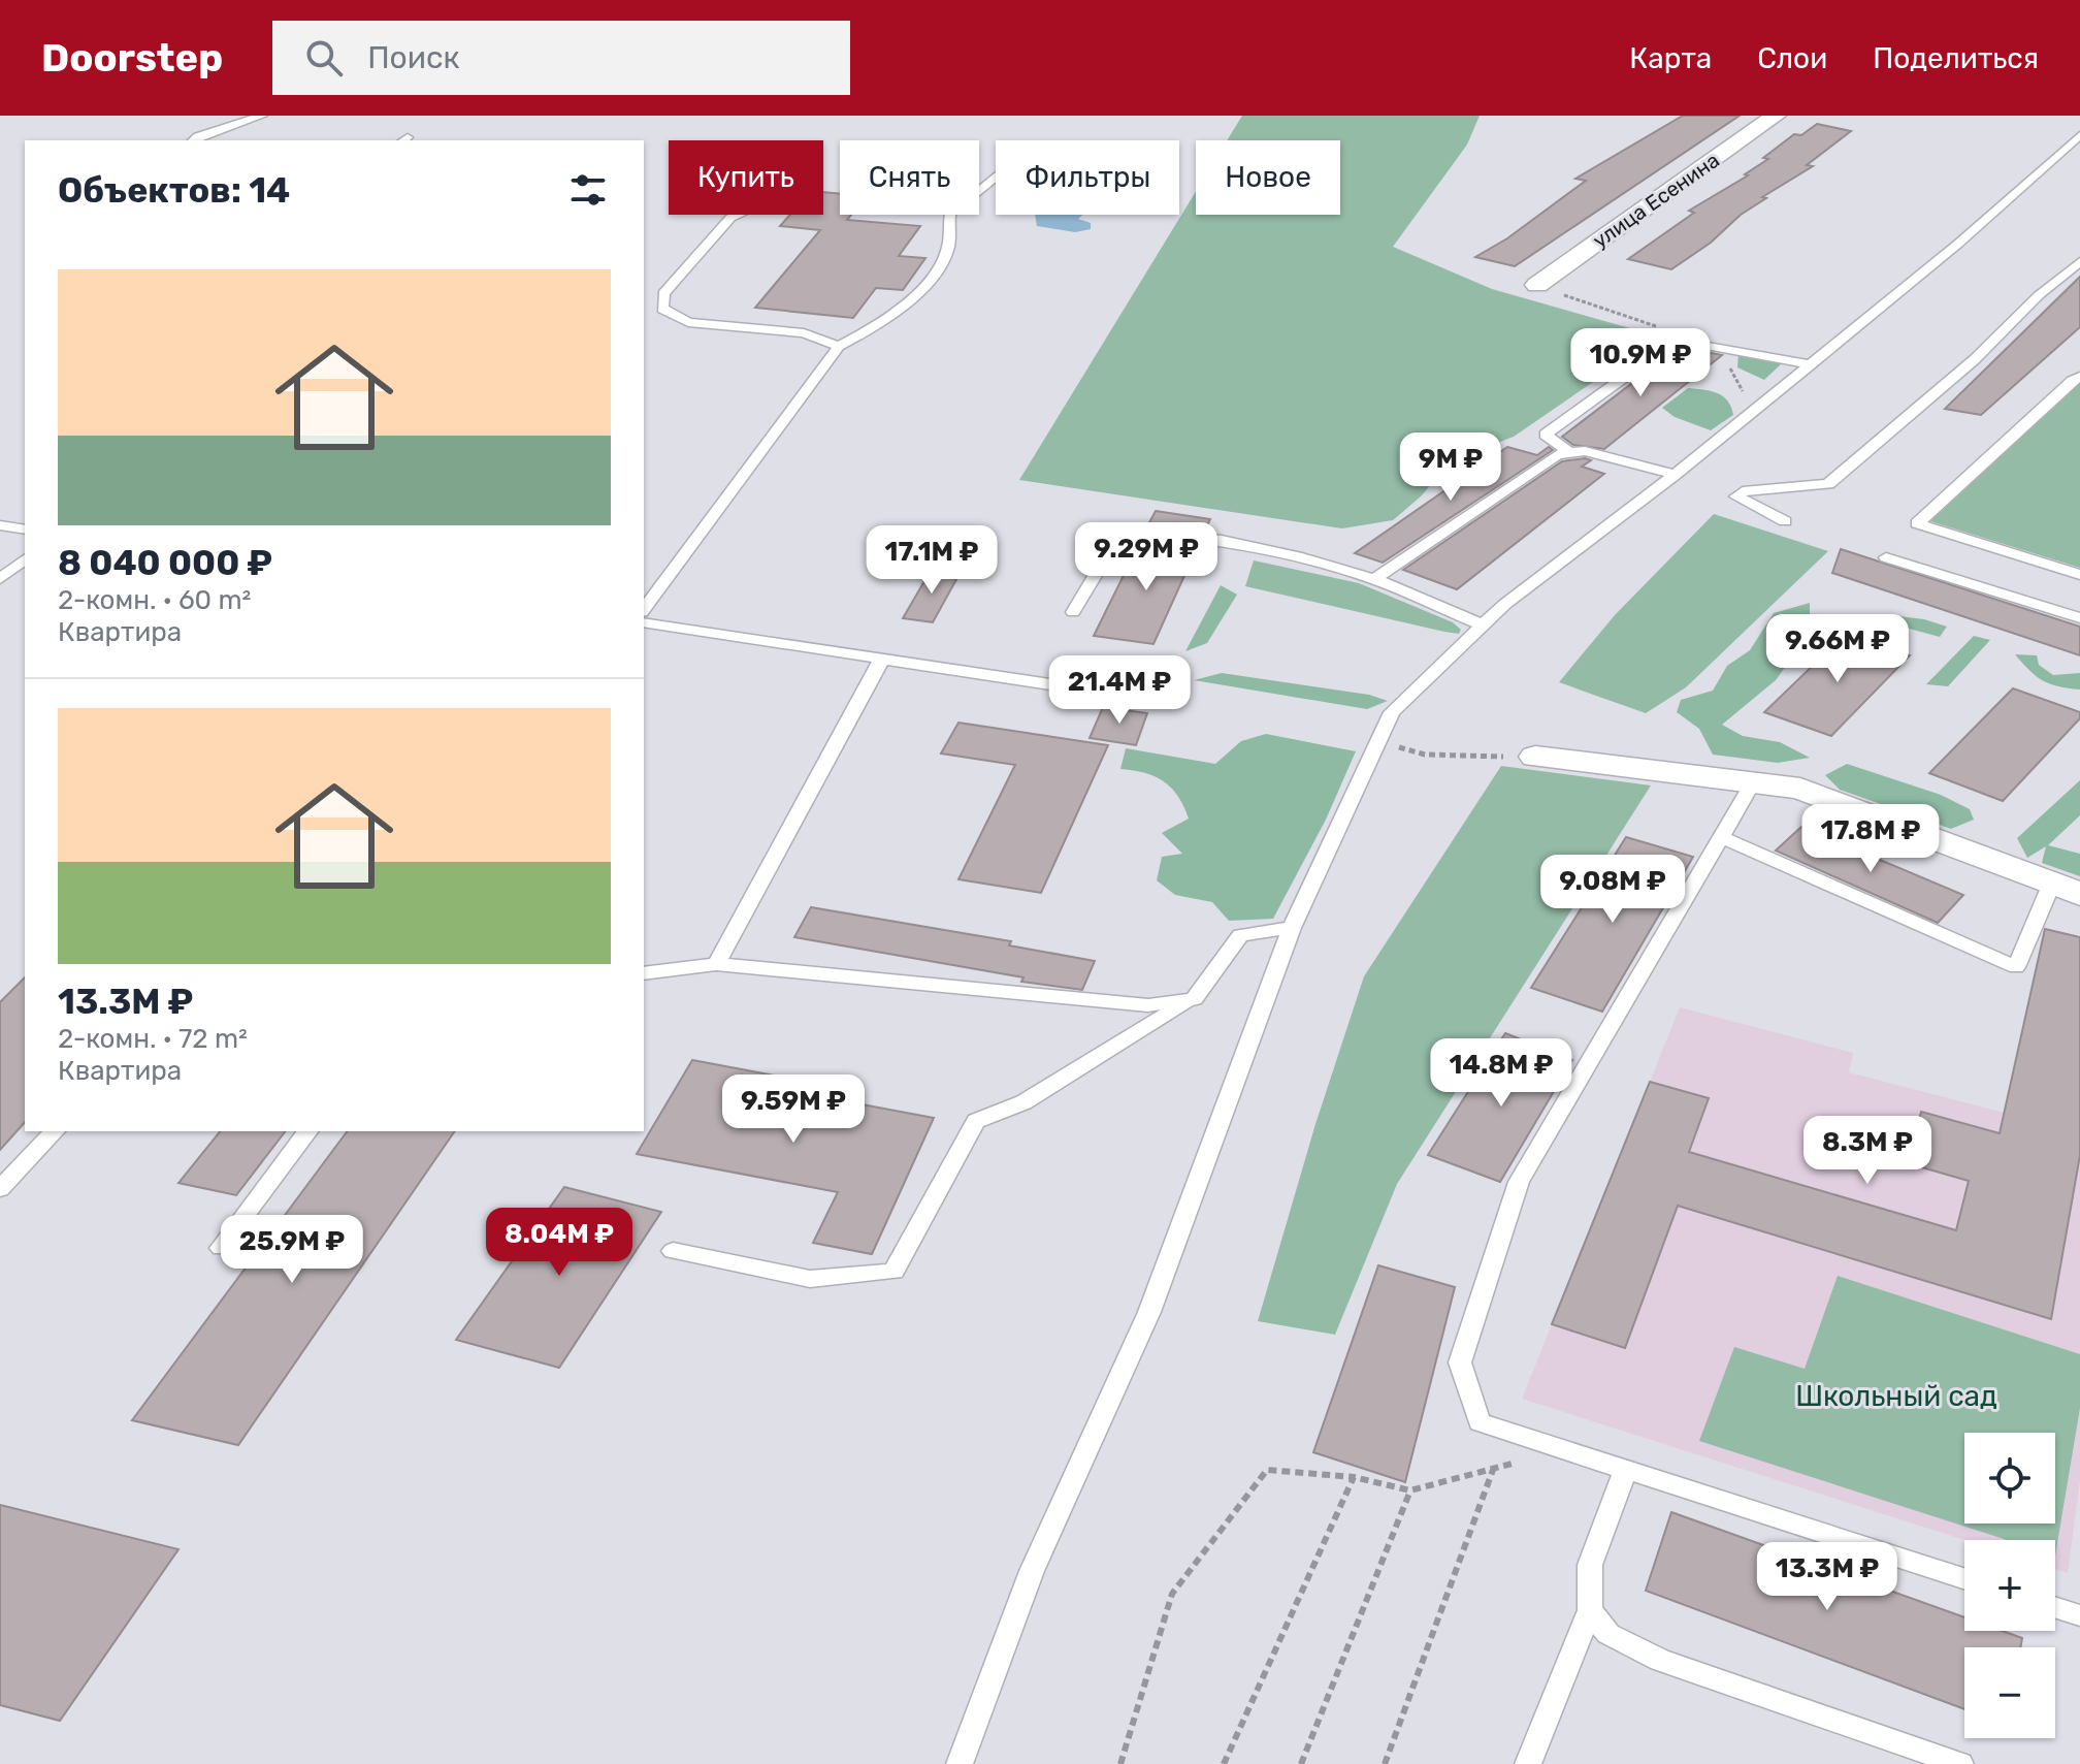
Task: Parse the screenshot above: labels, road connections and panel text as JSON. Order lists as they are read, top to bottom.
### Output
{
  "streets": {
    "street": ["улица Есенина"]
  },
  "parks": ["Школьный сад"],
  "page": {
    "header": "Doorstep",
    "search": "Поиск",
    "nav": ["Карта", "Слои", "Поделиться"],
    "chip": [
      "Купить",
      "Снять",
      "Фильтры",
      "Новое"
    ],
    "heading": "Объектов: 14",
    "list": [
      {
        "name": "8 040 000 ₽",
        "note": "2-комн. · 60 m² · Квартира"
      },
      {
        "name": "13.3M ₽",
        "note": "2-комн. · 72 m² · Квартира"
      }
    ],
    "price": [
      "10.9M ₽",
      "9M ₽",
      "9.29M ₽",
      "17.1M ₽",
      "9.66M ₽",
      "21.4M ₽",
      "17.8M ₽",
      "9.08M ₽",
      "14.8M ₽",
      "9.59M ₽",
      "8.3M ₽",
      "8.04M ₽",
      "25.9M ₽",
      "13.3M ₽"
    ],
    "map_buttons": ["+", "−"]
  }
}
